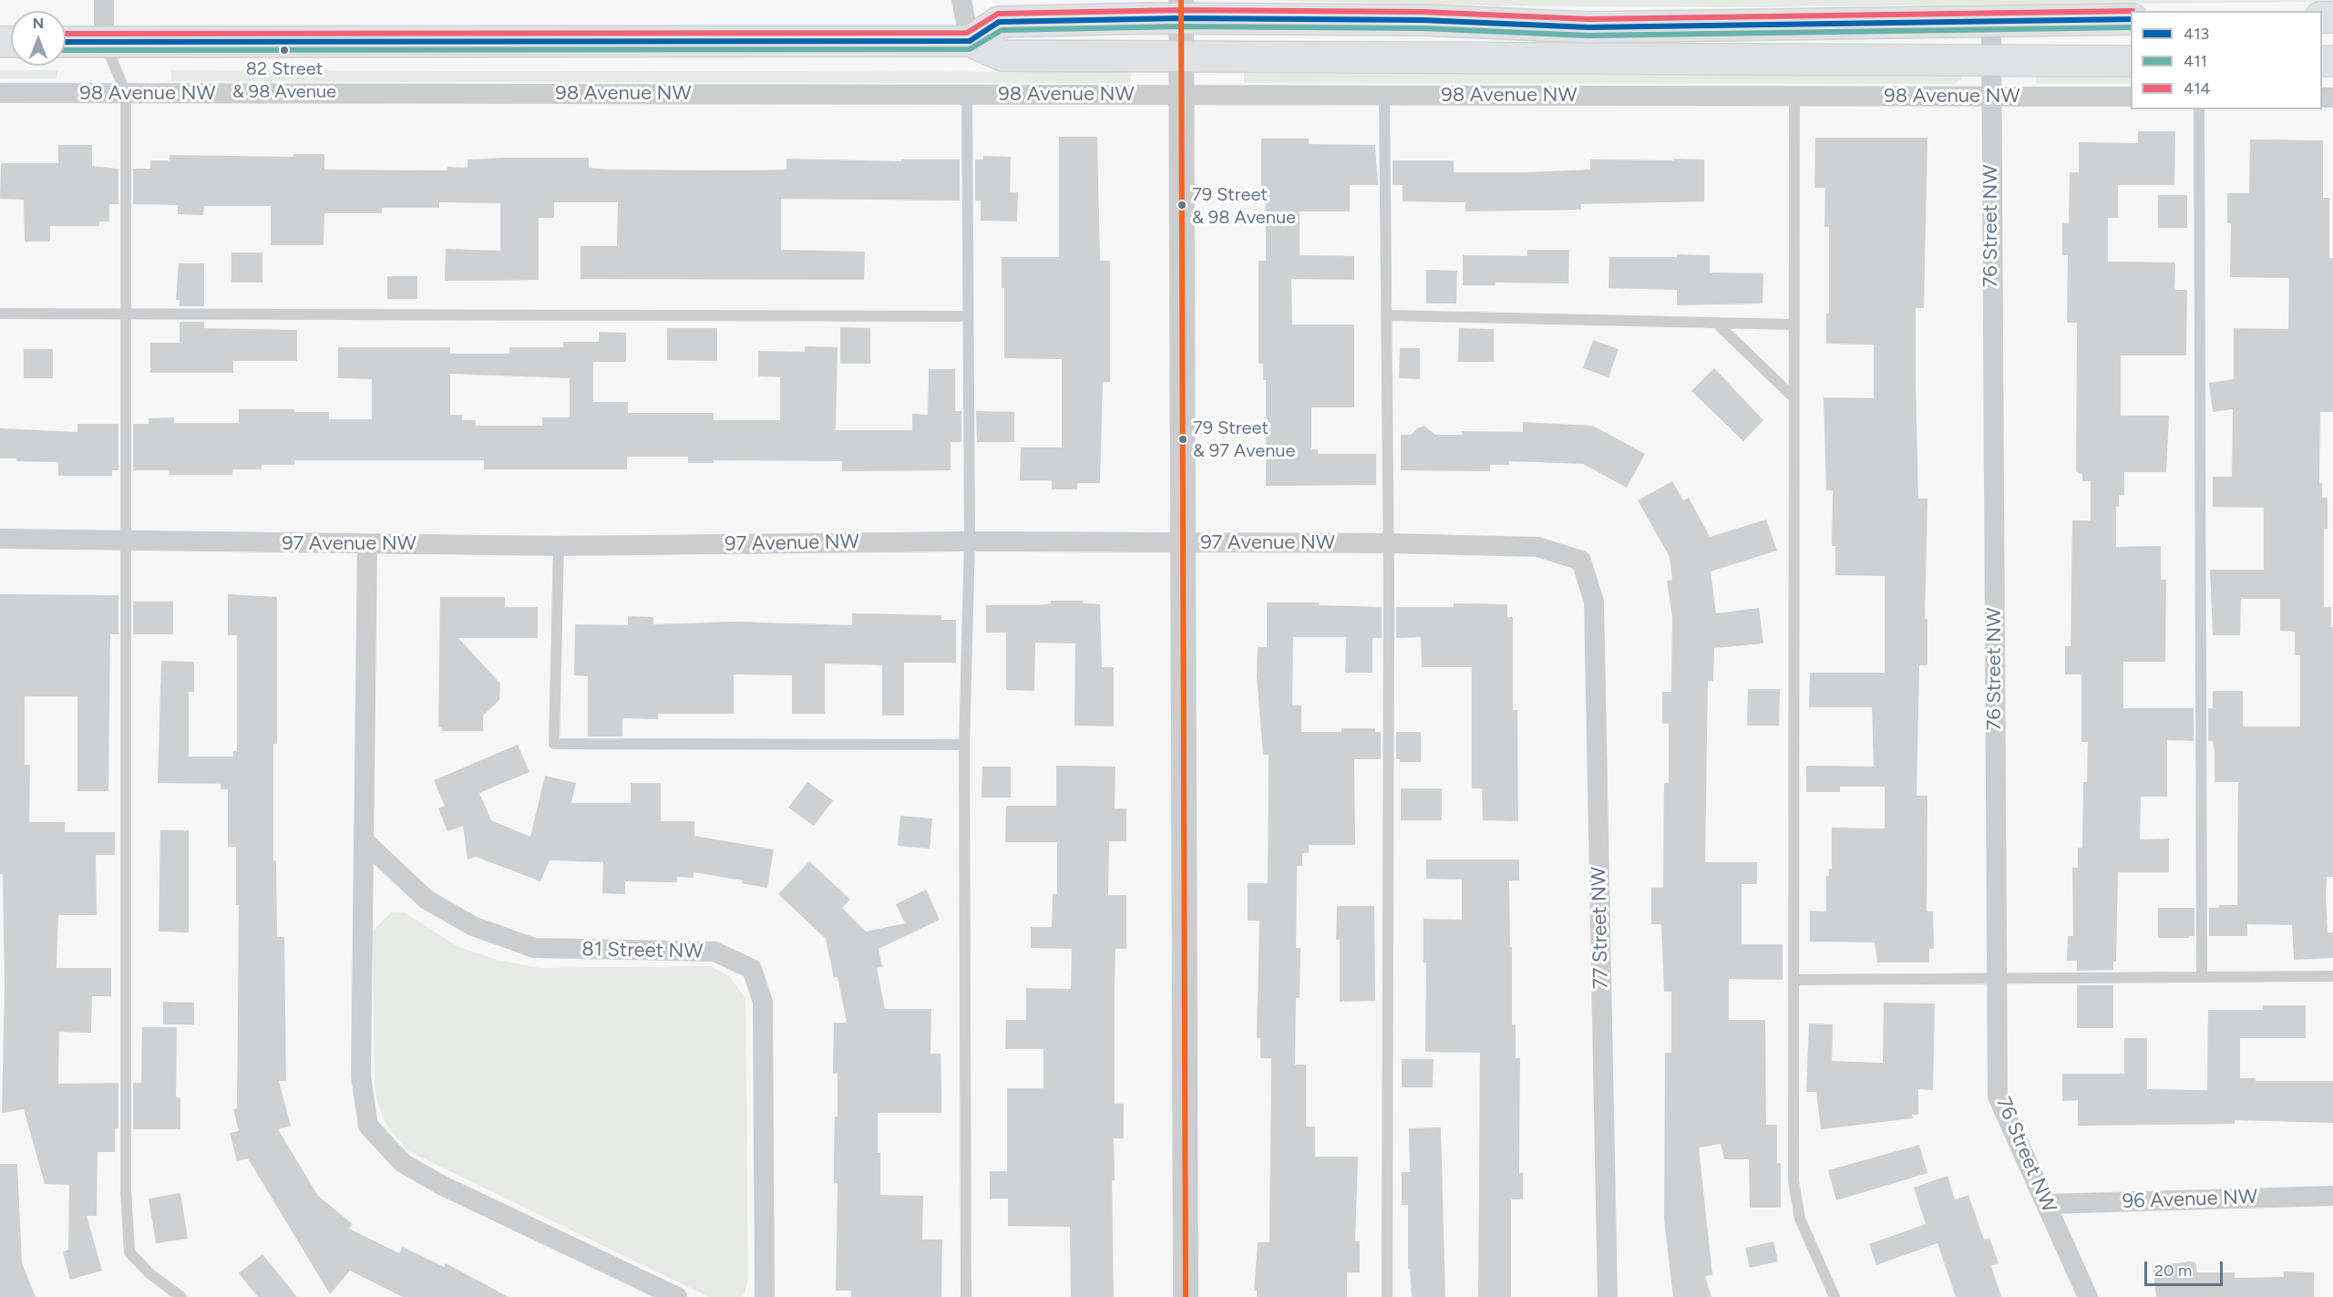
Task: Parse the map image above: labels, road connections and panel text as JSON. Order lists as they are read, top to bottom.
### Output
{
  "streets": {
    "main road": ["98 Avenue NW"],
    "street": [
      "76 Street NW",
      "97 Avenue NW",
      "77 Street NW",
      "81 Street NW",
      "96 Avenue NW"
    ]
  },
  "crossings": [
    ["98 Avenue NW", "76 Street NW"],
    ["76 Street NW", "96 Avenue NW"],
    ["97 Avenue NW", "77 Street NW"]
  ],
  "places": ["82 Street & 98 Avenue", "79 Street & 98 Avenue", "79 Street & 97 Avenue"],
  "lines": ["transit line 414", "transit line 413", "transit line 411"],
  "legend": ["413", "411", "414"],
  "scale_bar": "20 m",
  "north": "top"
}
